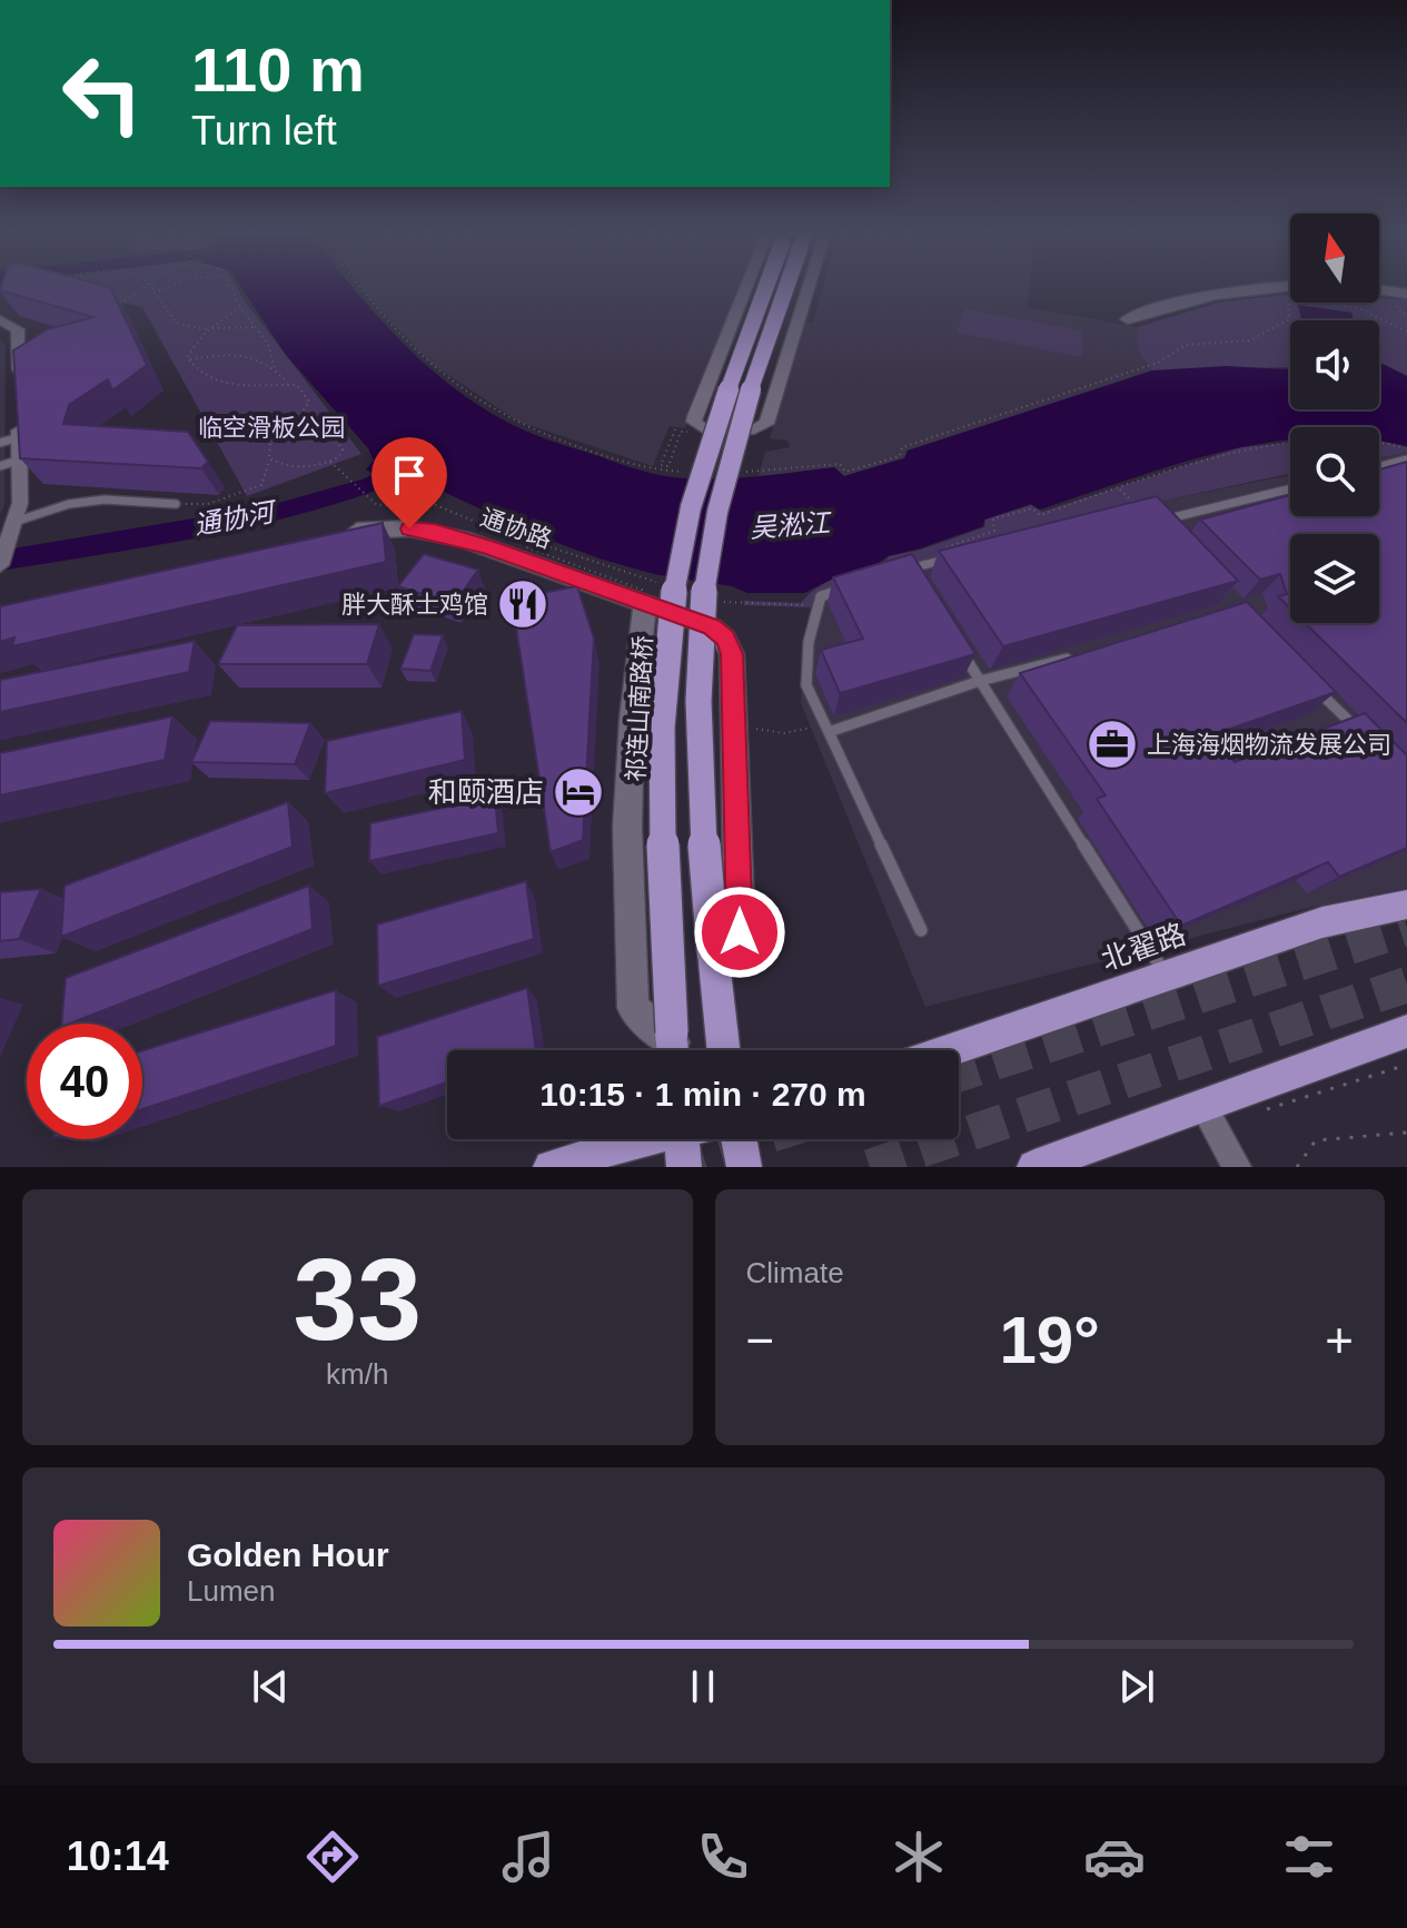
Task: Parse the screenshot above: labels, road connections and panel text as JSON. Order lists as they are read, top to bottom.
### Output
{
  "streets": {
    "main road": ["祁连山南路桥", "北翟路"],
    "street": ["通协路"]
  },
  "water": ["通协河", "吴淞江"],
  "parks": ["临空滑板公园"],
  "places": {
    "restaurant": ["胖大酥士鸡馆"],
    "office": ["上海海烟物流发展公司"],
    "hotel": ["和颐酒店"]
  },
  "north": "top",
  "page": {
    "turn": ["110 m", "Turn left"],
    "limit": "40",
    "trip": "10:15 · 1 min · 270 m",
    "tile": [
      ["33", "km/h"],
      "Climate"
    ],
    "heat": ["−", "19°", "+"],
    "song": ["Golden Hour", "Lumen"],
    "tabs": "10:14"
  }
}
